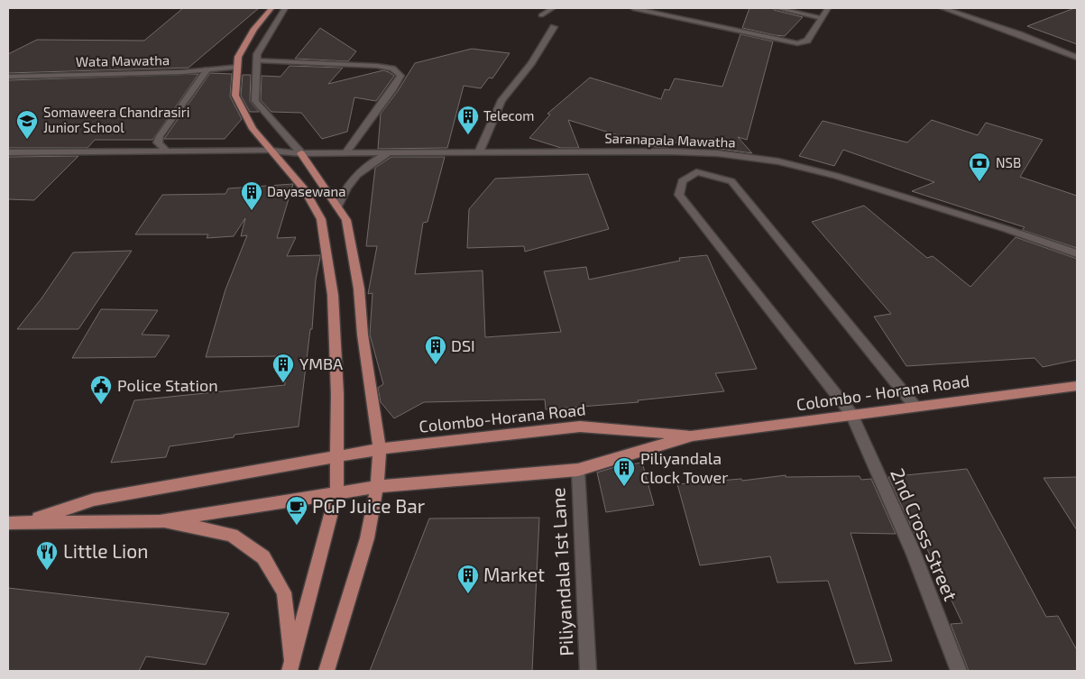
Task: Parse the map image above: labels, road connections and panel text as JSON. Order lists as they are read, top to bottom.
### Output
{
  "streets": {
    "main road": ["Colombo - Horana Road", "Colombo-Horana Road"],
    "street": [
      "Wata Mawatha",
      "Saranapala Mawatha",
      "2nd Cross Street",
      "Piliyandala 1st Lane"
    ]
  },
  "crossings": [
    ["Colombo - Horana Road", "Colombo-Horana Road"],
    ["Colombo - Horana Road", "2nd Cross Street"]
  ],
  "places": {
    "building": [
      "Telecom",
      "Dayasewana",
      "DSI",
      "YMBA",
      "Piliyandala Clock Tower",
      "Market"
    ],
    "school or university": ["Somaweera Chandrasiri Junior School"],
    "bank": ["NSB"],
    "public building": ["Police Station"],
    "cafe": ["PGP Juice Bar"],
    "restaurant": ["Little Lion"]
  }
}
